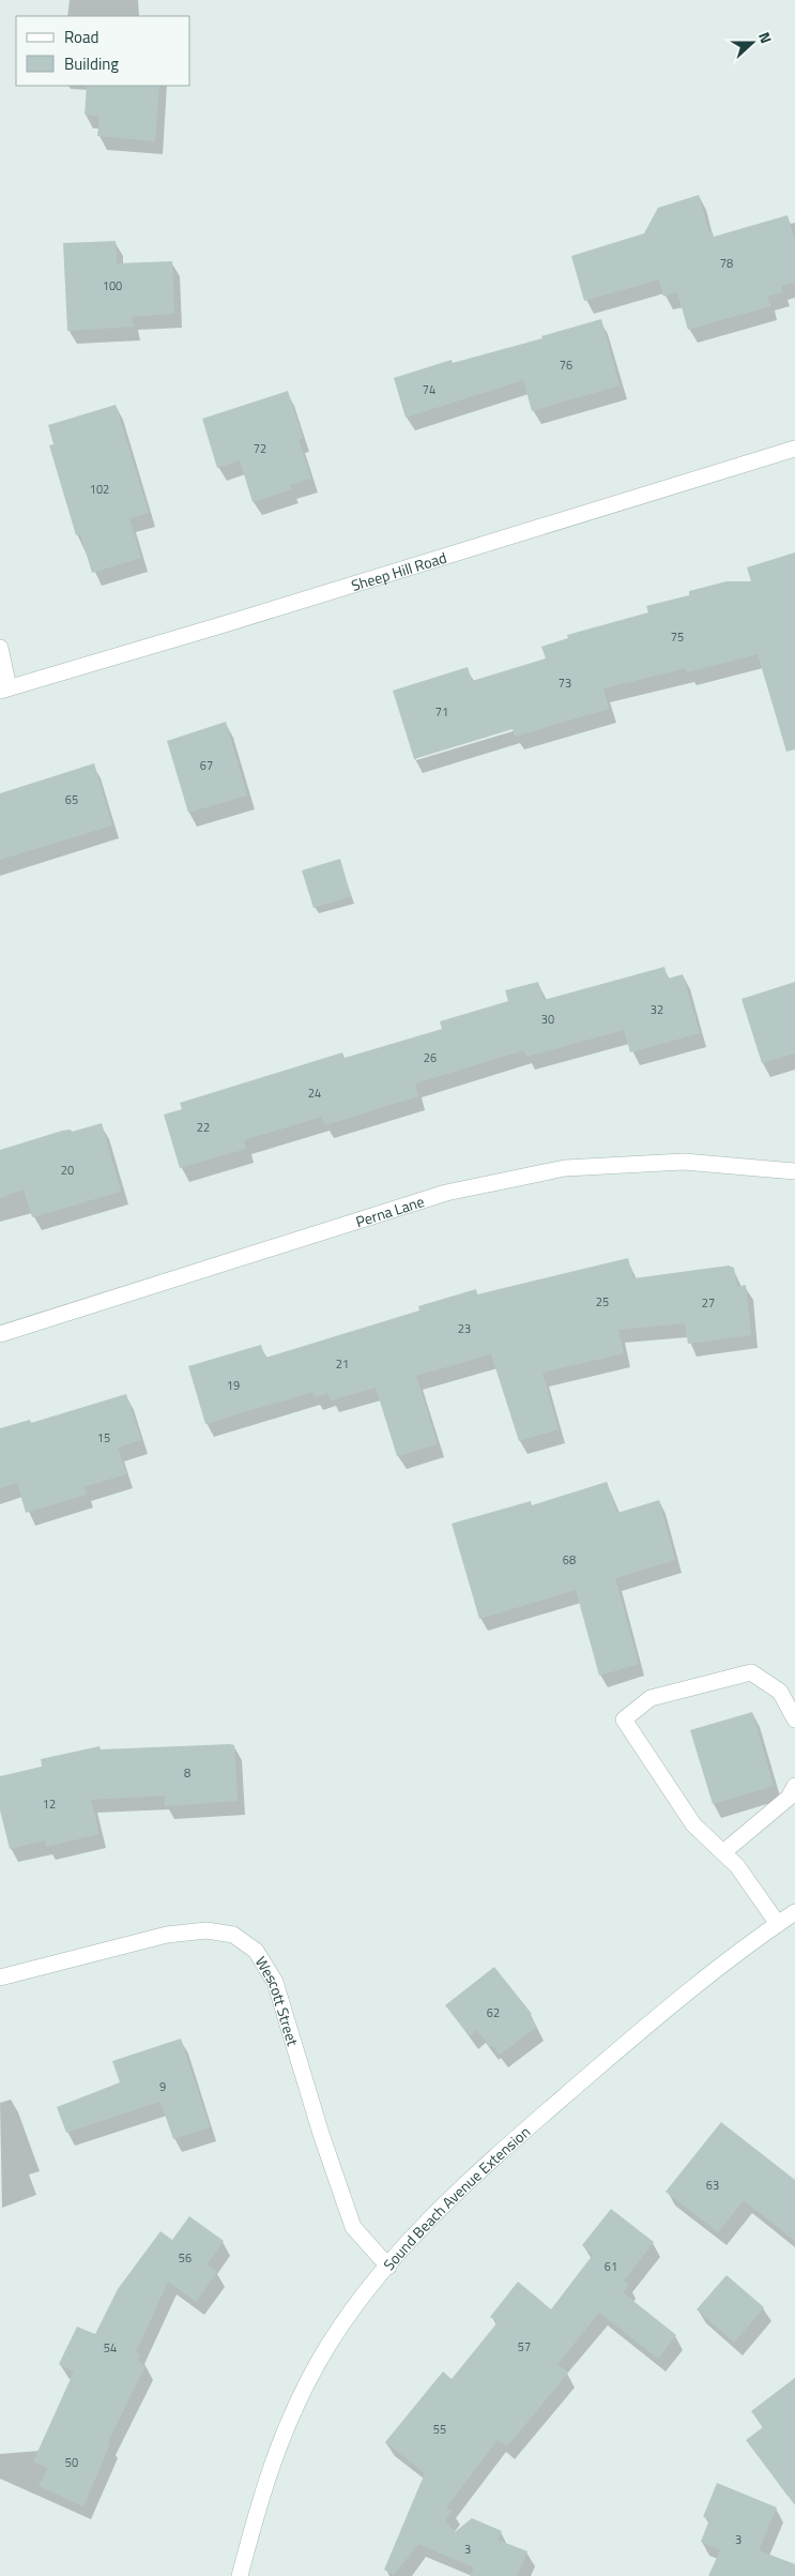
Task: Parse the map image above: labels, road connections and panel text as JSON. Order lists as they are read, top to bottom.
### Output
{
  "streets": {
    "street": [
      "Sheep Hill Road",
      "Perna Lane",
      "Wescott Street",
      "Sound Beach Avenue Extension"
    ]
  },
  "crossings": [
    ["Wescott Street", "Sound Beach Avenue Extension"]
  ],
  "house_numbers": [
    "78",
    "100",
    "76",
    "74",
    "72",
    "102",
    "75",
    "73",
    "71",
    "67",
    "65",
    "32",
    "30",
    "26",
    "24",
    "22",
    "20",
    "25",
    "27",
    "23",
    "21",
    "19",
    "15",
    "68",
    "8",
    "12",
    "62",
    "9",
    "63",
    "56",
    "61",
    "57",
    "54",
    "55",
    "50",
    "3",
    "3"
  ],
  "legend": ["Road", "Building"],
  "north": "right"
}
